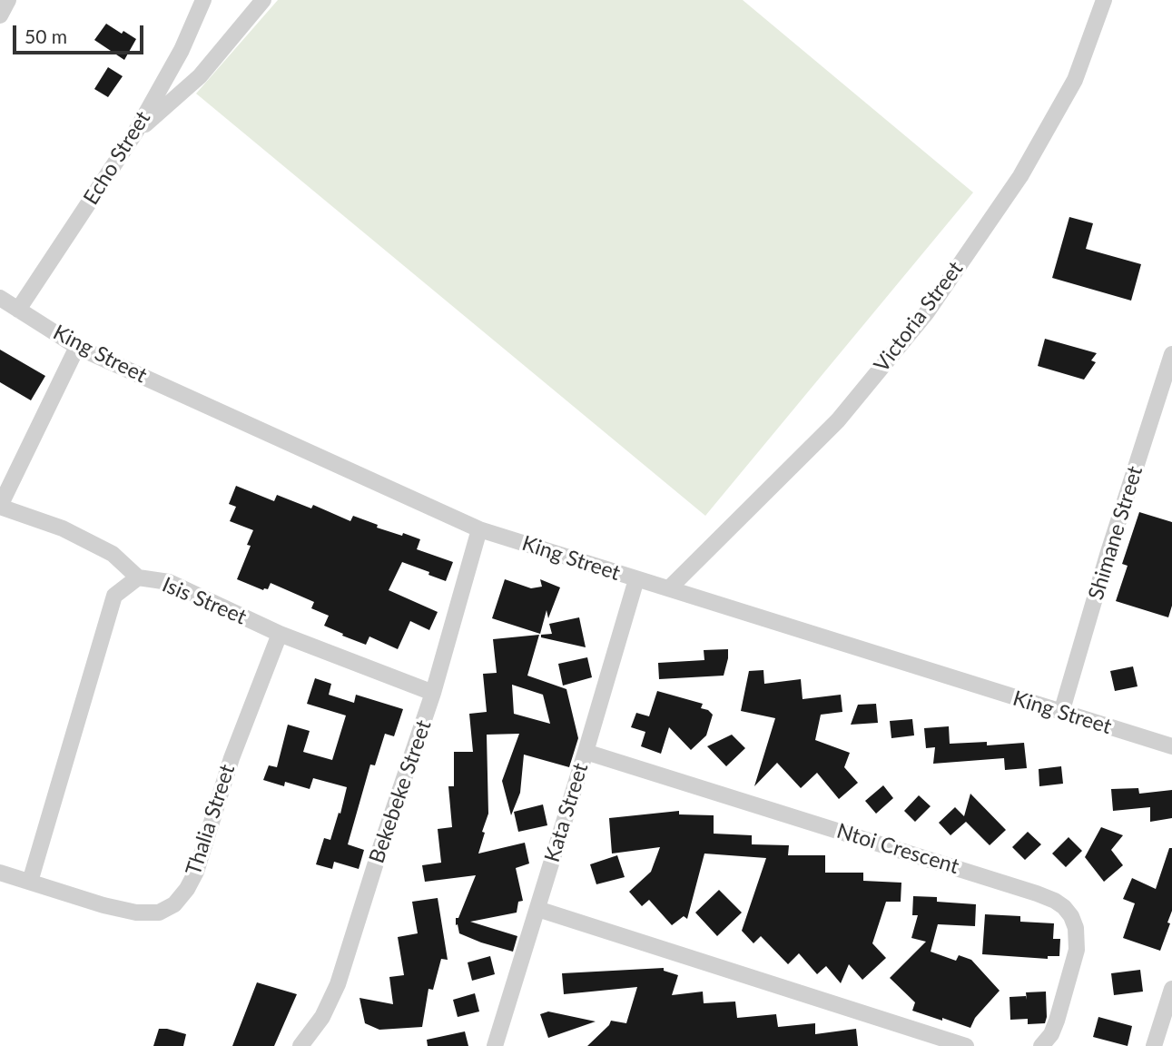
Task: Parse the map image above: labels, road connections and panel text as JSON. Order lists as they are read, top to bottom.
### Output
{
  "streets": {
    "street": [
      "Echo Street",
      "Victoria Street",
      "King Street",
      "Shimane Street",
      "Isis Street",
      "Bekebeke Street",
      "Kata Street",
      "Thalia Street",
      "Ntoi Crescent"
    ]
  },
  "crossings": [
    ["Echo Street", "King Street"],
    ["Victoria Street", "King Street"],
    ["King Street", "Shimane Street"],
    ["King Street", "Bekebeke Street"],
    ["King Street", "Kata Street"],
    ["Isis Street", "Bekebeke Street"],
    ["Isis Street", "Thalia Street"],
    ["Kata Street", "Ntoi Crescent"]
  ],
  "scale_bar": "50 m"
}
